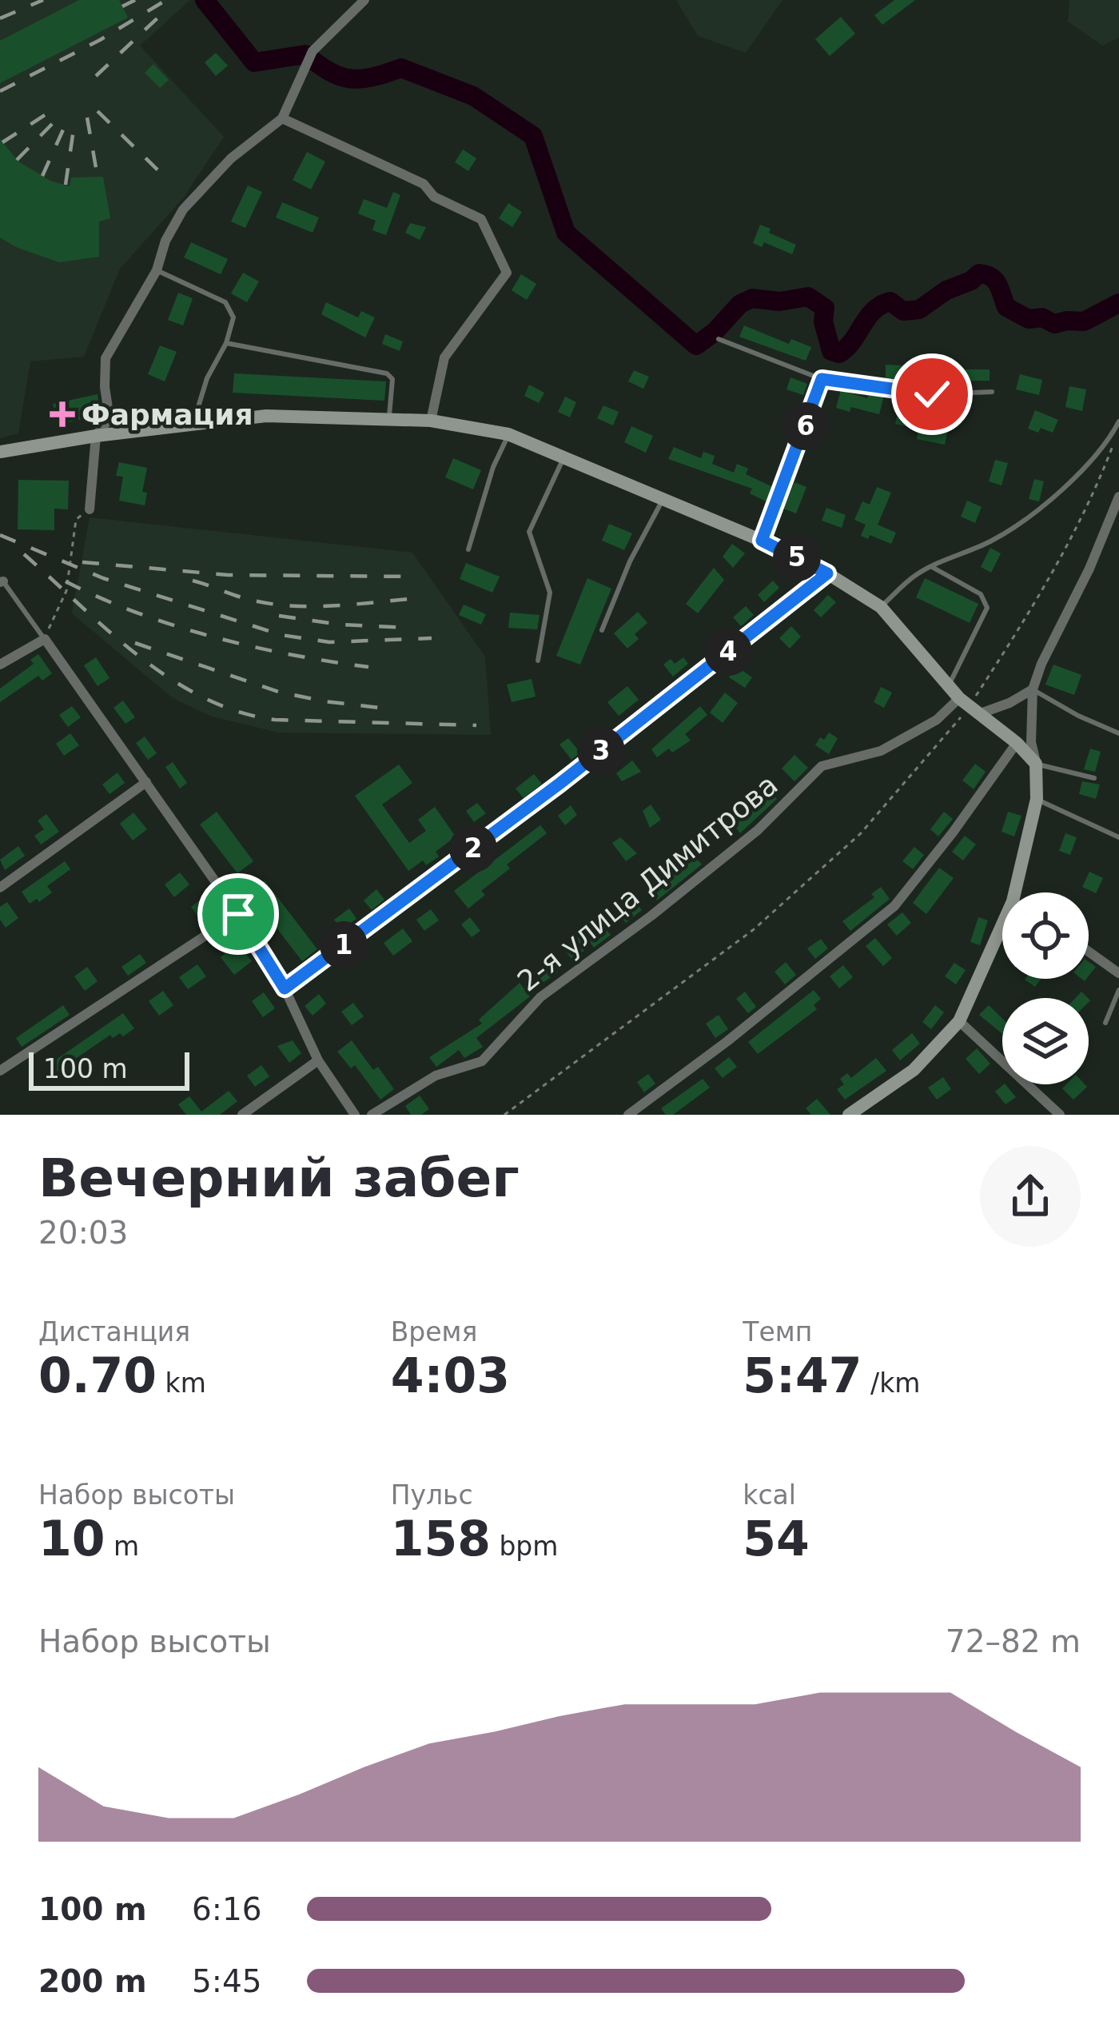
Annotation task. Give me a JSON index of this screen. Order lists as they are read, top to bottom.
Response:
{
  "streets": {
    "street": ["2-я улица Димитрова"]
  },
  "places": {
    "health": ["Фармация"]
  },
  "scale_bar": "100 m",
  "page": {
    "pins": [
      "6",
      "5",
      "4",
      "3",
      "2",
      "1"
    ],
    "scale": "100 m",
    "heading": ["Вечерний забег", "20:03"],
    "stats": [
      ["Дистанция", "0.70 km"],
      ["Время", "4:03"],
      ["Темп", "5:47 /km"],
      ["Набор высоты", "10 m"],
      ["Пульс", "158 bpm"],
      ["kcal", "54"]
    ],
    "chart": ["Набор высоты", "72–82 m"],
    "list": [
      {
        "name": "100 m",
        "note": "6:16"
      },
      {
        "name": "200 m",
        "note": "5:45"
      }
    ]
  }
}
